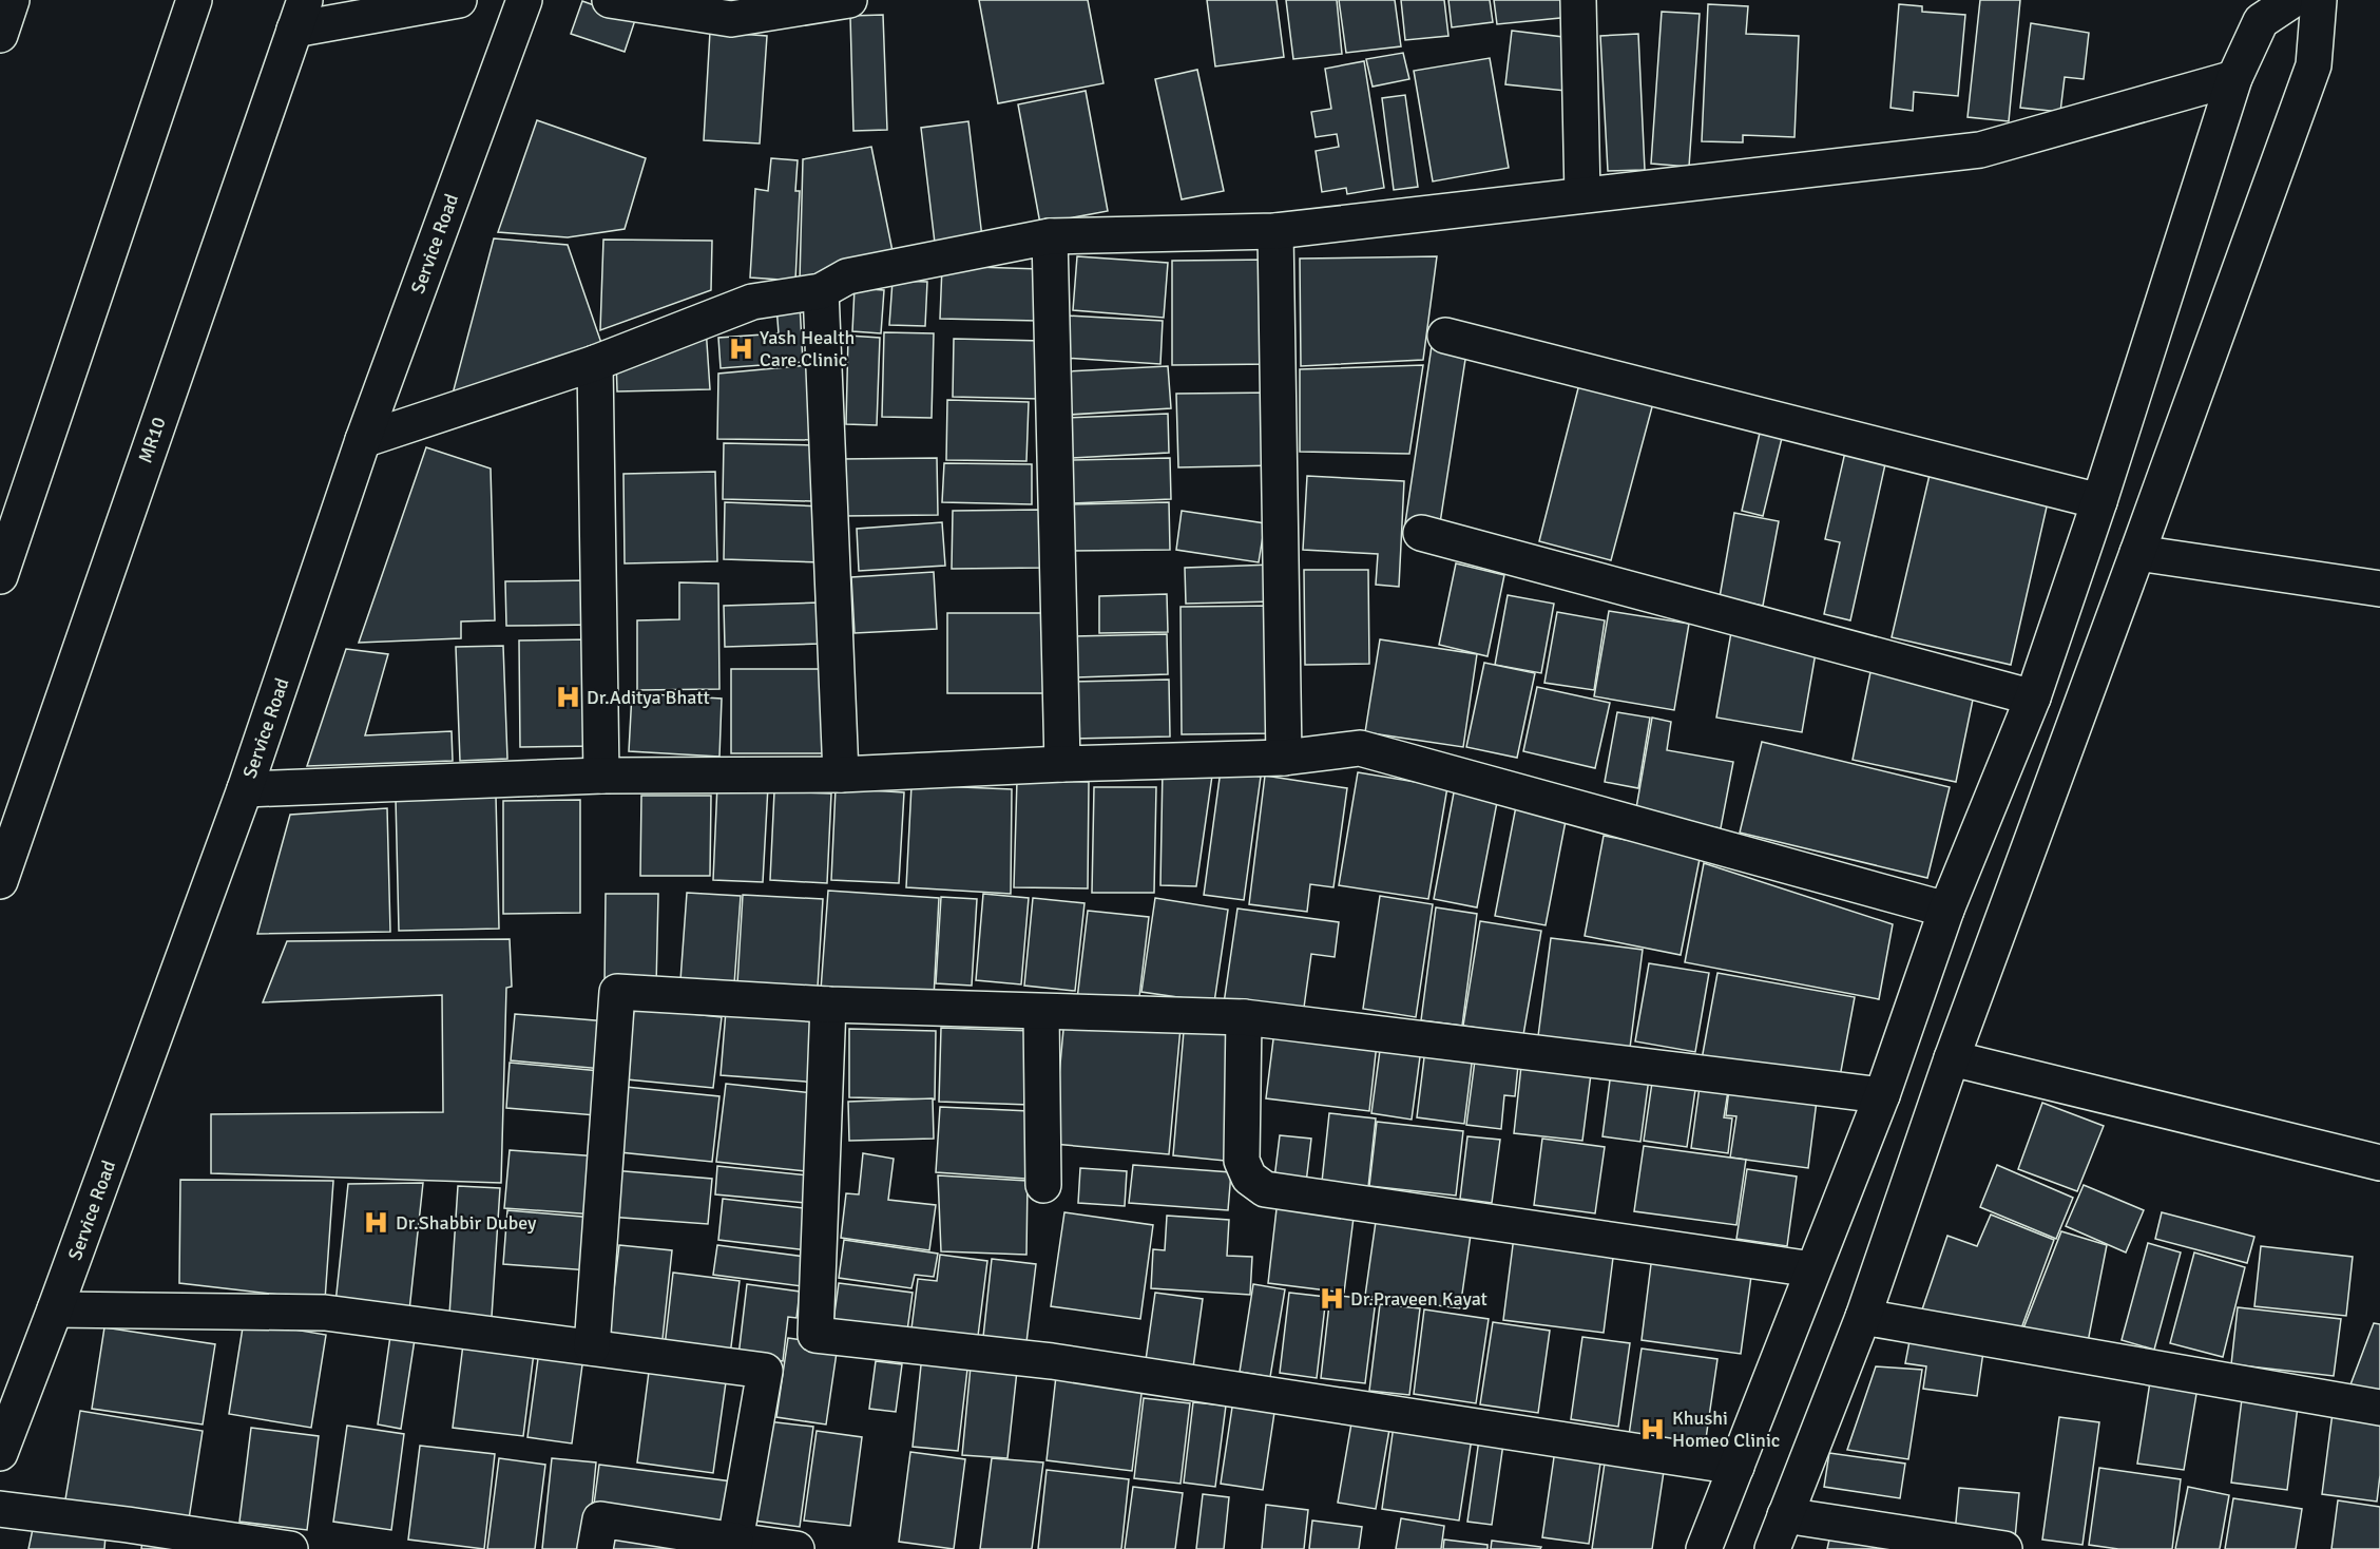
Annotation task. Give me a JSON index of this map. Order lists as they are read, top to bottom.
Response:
{
  "streets": {
    "street": ["Service Road", "MR10"]
  },
  "places": {
    "hospital": [
      "Yash Health Care Clinic",
      "Dr.Aditya Bhatt",
      "Dr.Shabbir Dubey",
      "Dr.Praveen Kayat",
      "Khushi Homeo Clinic"
    ]
  }
}
